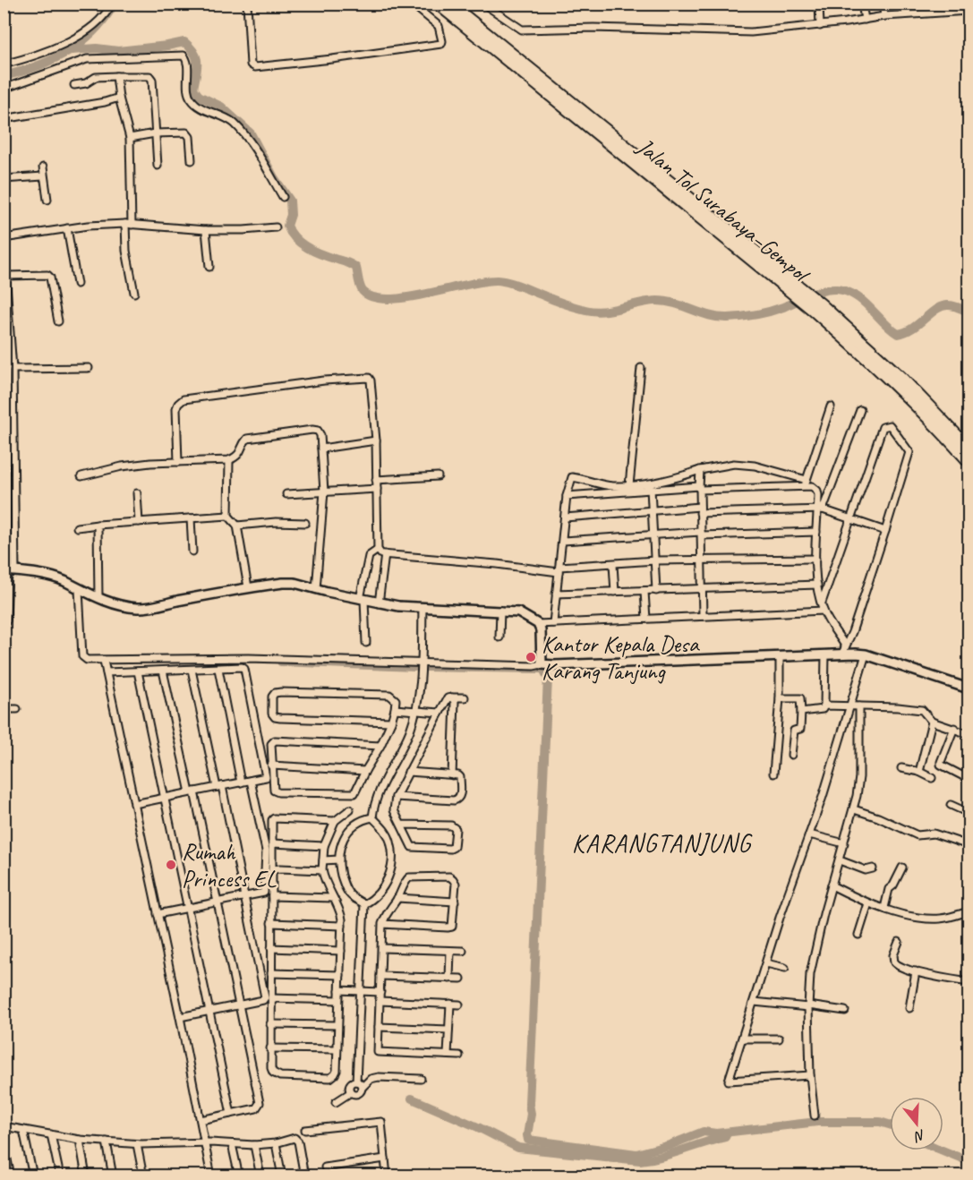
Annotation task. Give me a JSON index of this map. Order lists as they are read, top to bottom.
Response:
{
  "streets": {
    "highway": ["Jalan Tol Surabaya–Gempol"]
  },
  "districts": ["KARANGTANJUNG"],
  "places": ["Kantor Kepala Desa Karang Tanjung", "Rumah Princess EL"],
  "north": "bottom"
}
